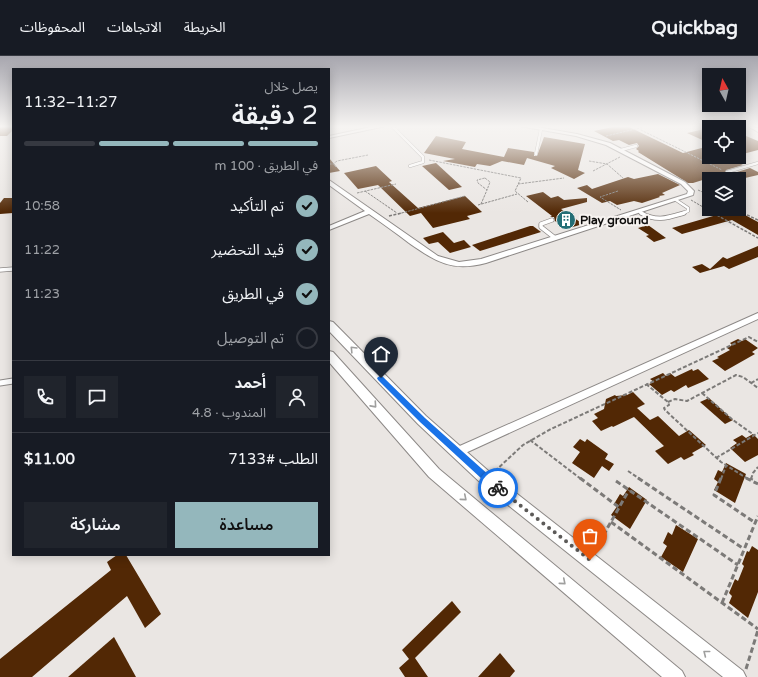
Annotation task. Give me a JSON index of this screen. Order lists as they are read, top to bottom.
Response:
{
  "places": {
    "building": ["Play ground"]
  },
  "north": "top",
  "page": {
    "header": "Quickbag",
    "nav": ["الخريطة", "الاتجاهات", "المحفوظات"],
    "heading": ["2 دقيقة", "يصل خلال", "11:27–11:32"],
    "panel": [
      "أحمد",
      "المندوب · 4.8",
      "الطلب #7133",
      "$11.00"
    ],
    "bar": "في الطريق · 100 m",
    "list": [
      ["تم التأكيد", "10:58"],
      ["قيد التحضير", "11:22"],
      ["في الطريق", "11:23"],
      "تم التوصيل"
    ],
    "buttons": ["مساعدة", "مشاركة"]
  }
}
